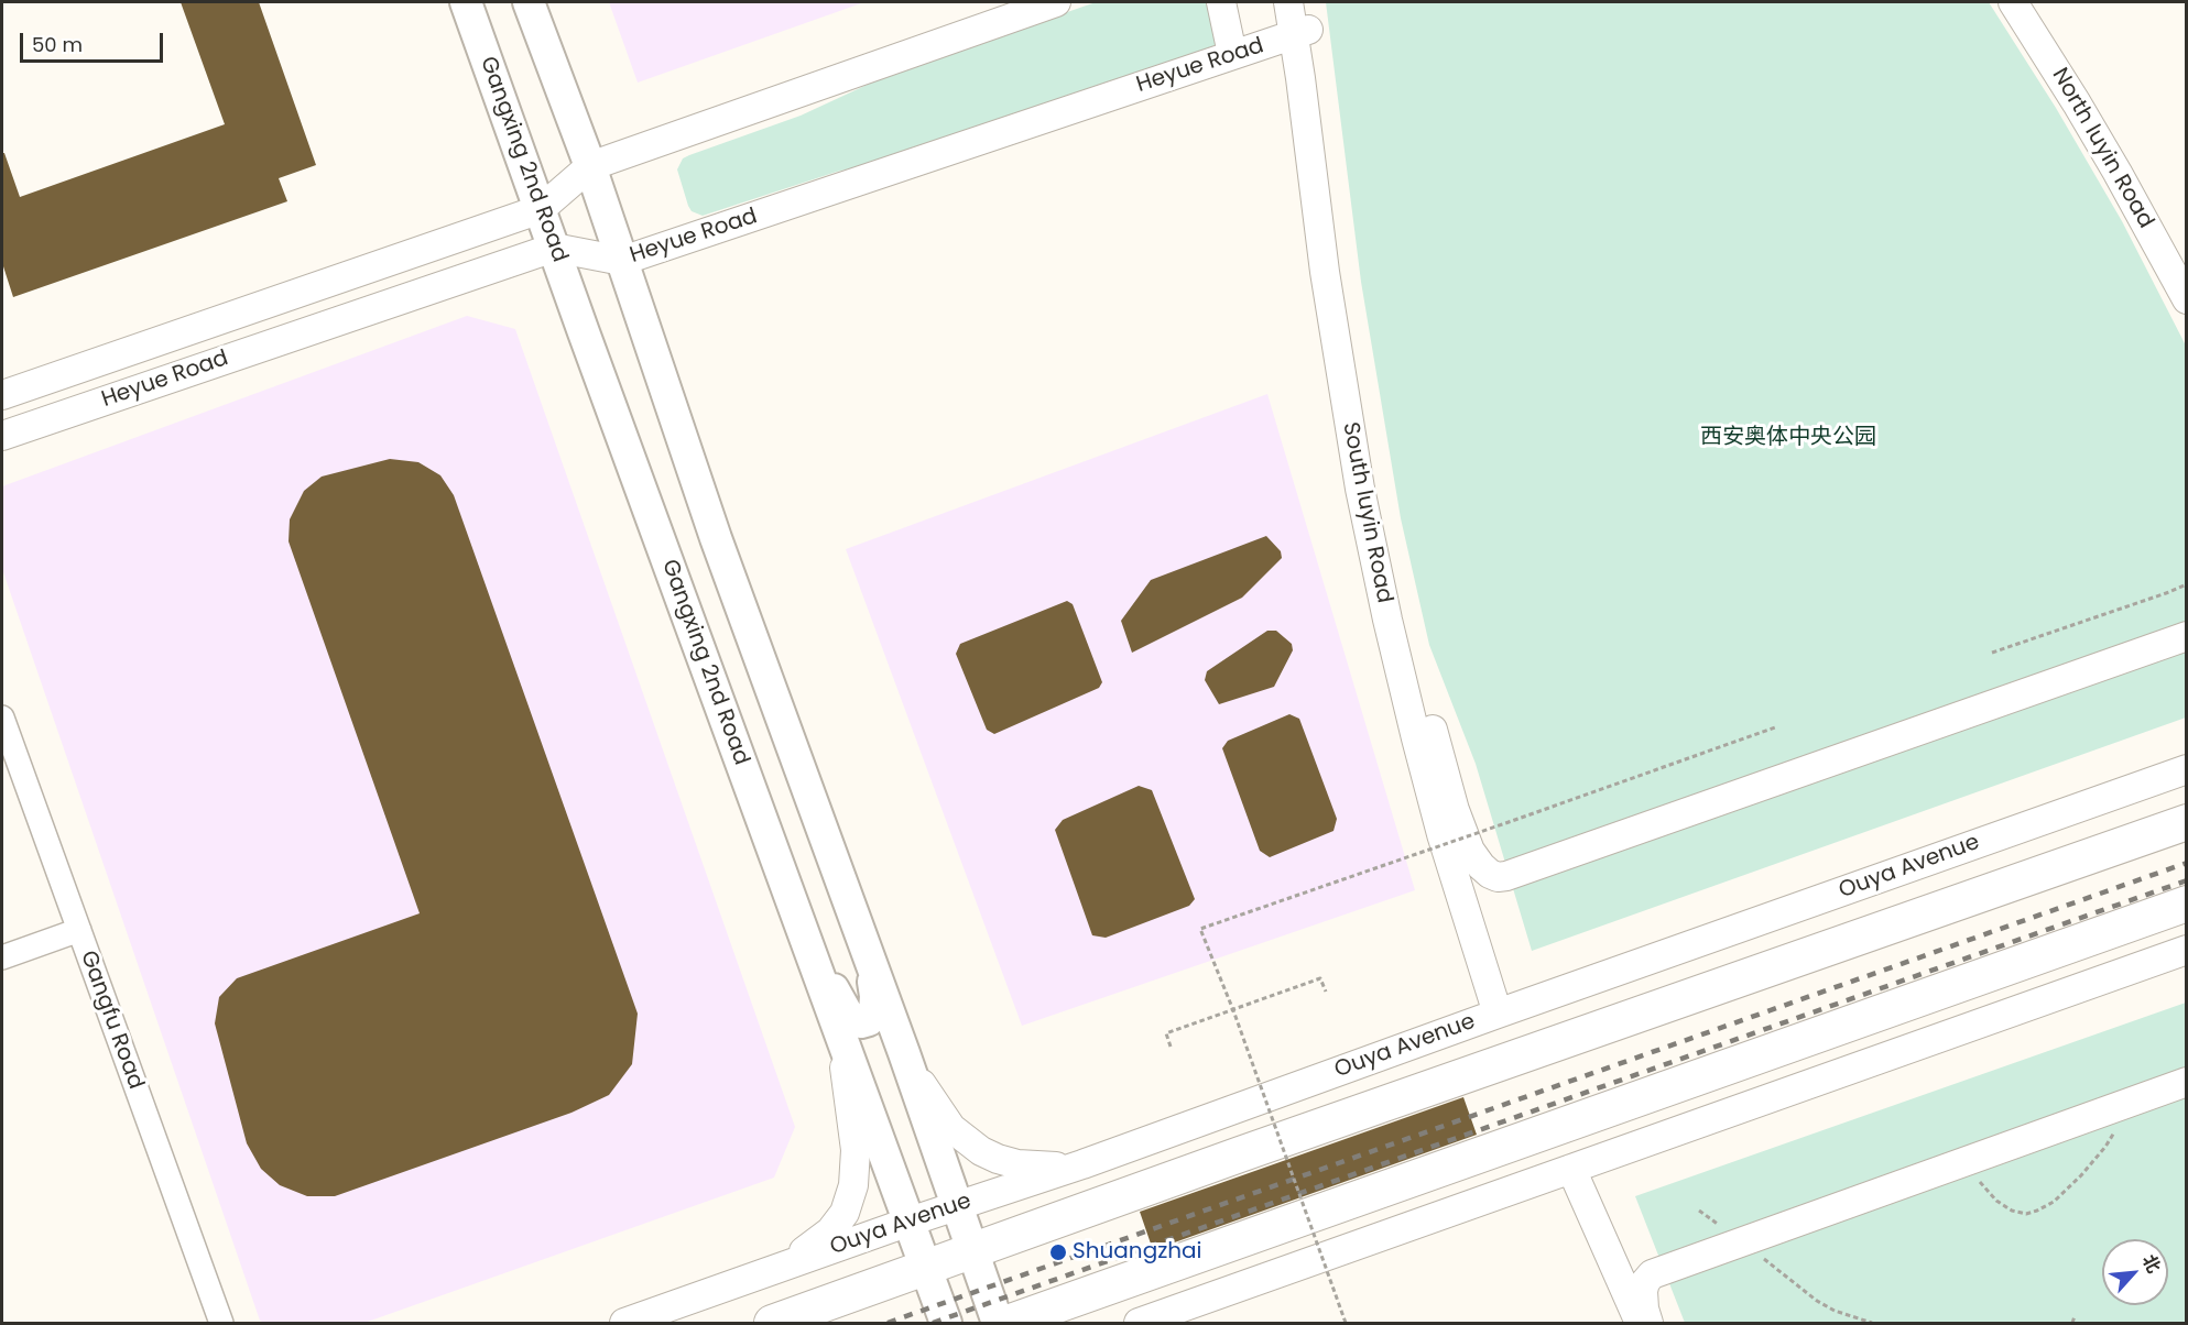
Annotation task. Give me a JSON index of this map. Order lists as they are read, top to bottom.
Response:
{
  "streets": {
    "main road": ["Gangxing 2nd Road"],
    "street": [
      "Heyue Road",
      "North luyin Road",
      "South luyin Road",
      "Ouya Avenue",
      "Gangfu Road"
    ]
  },
  "crossings": [
    ["Heyue Road", "Gangxing 2nd Road"],
    ["Heyue Road", "South luyin Road"],
    ["Gangxing 2nd Road", "Ouya Avenue"],
    ["South luyin Road", "Ouya Avenue"]
  ],
  "parks": ["西安奥体中央公园"],
  "places": ["Shuangzhai"],
  "scale_bar": "50 m",
  "north": "top right"
}
